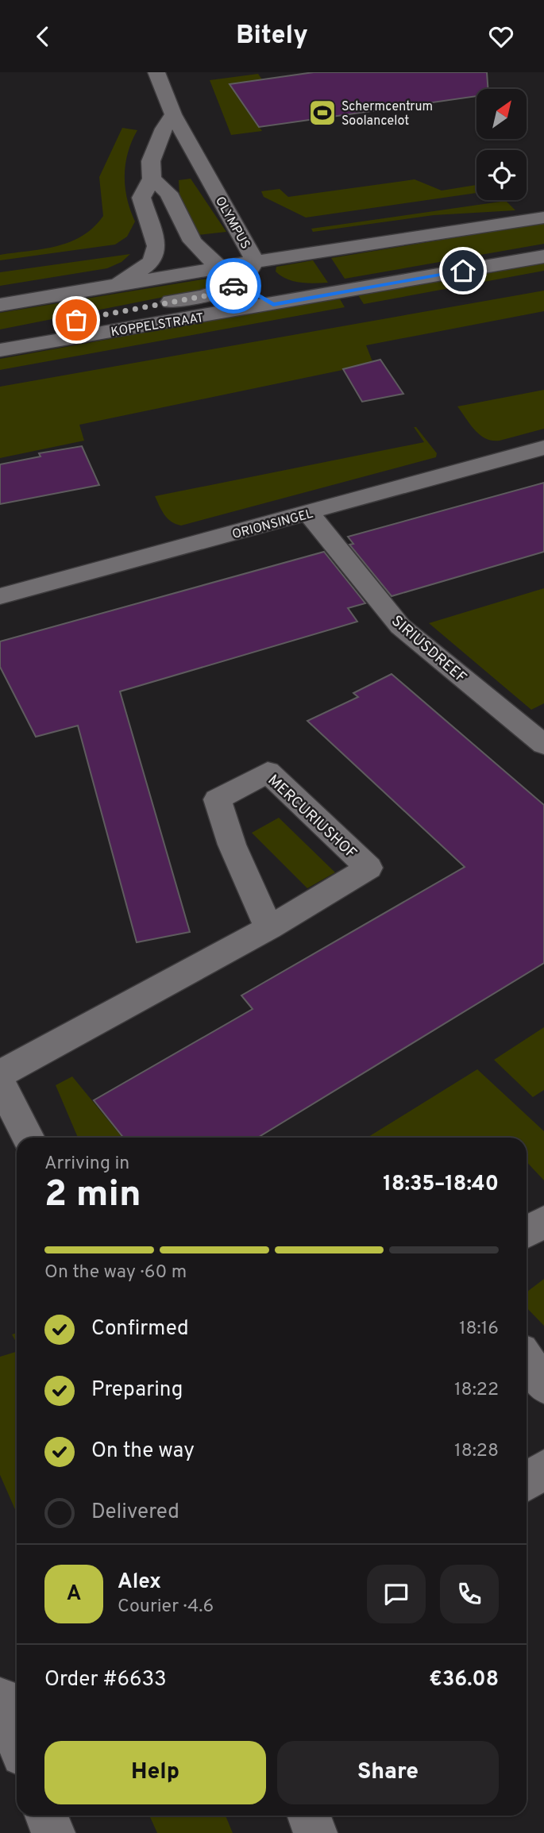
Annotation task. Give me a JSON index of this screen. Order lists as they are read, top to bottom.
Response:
{
  "streets": {
    "street": [
      "OLYMPUS",
      "KOPPELSTRAAT",
      "ORIONSINGEL",
      "SIRIUSDREEF",
      "MERCURIUSHOF"
    ]
  },
  "crossings": [
    ["ORIONSINGEL", "SIRIUSDREEF"]
  ],
  "places": {
    "sports": ["Schermcentrum Soolancelot"]
  },
  "north": "top right",
  "page": {
    "header": "Bitely",
    "heading": ["2 min", "Arriving in", "18:35–18:40"],
    "panel": [
      "Alex",
      "Courier · 4.6",
      "Order #6633",
      "€36.08"
    ],
    "bar": "On the way · 60 m",
    "list": [
      ["Confirmed", "18:16"],
      ["Preparing", "18:22"],
      ["On the way", "18:28"],
      "Delivered"
    ],
    "round": "A",
    "buttons": ["Help", "Share"]
  }
}
